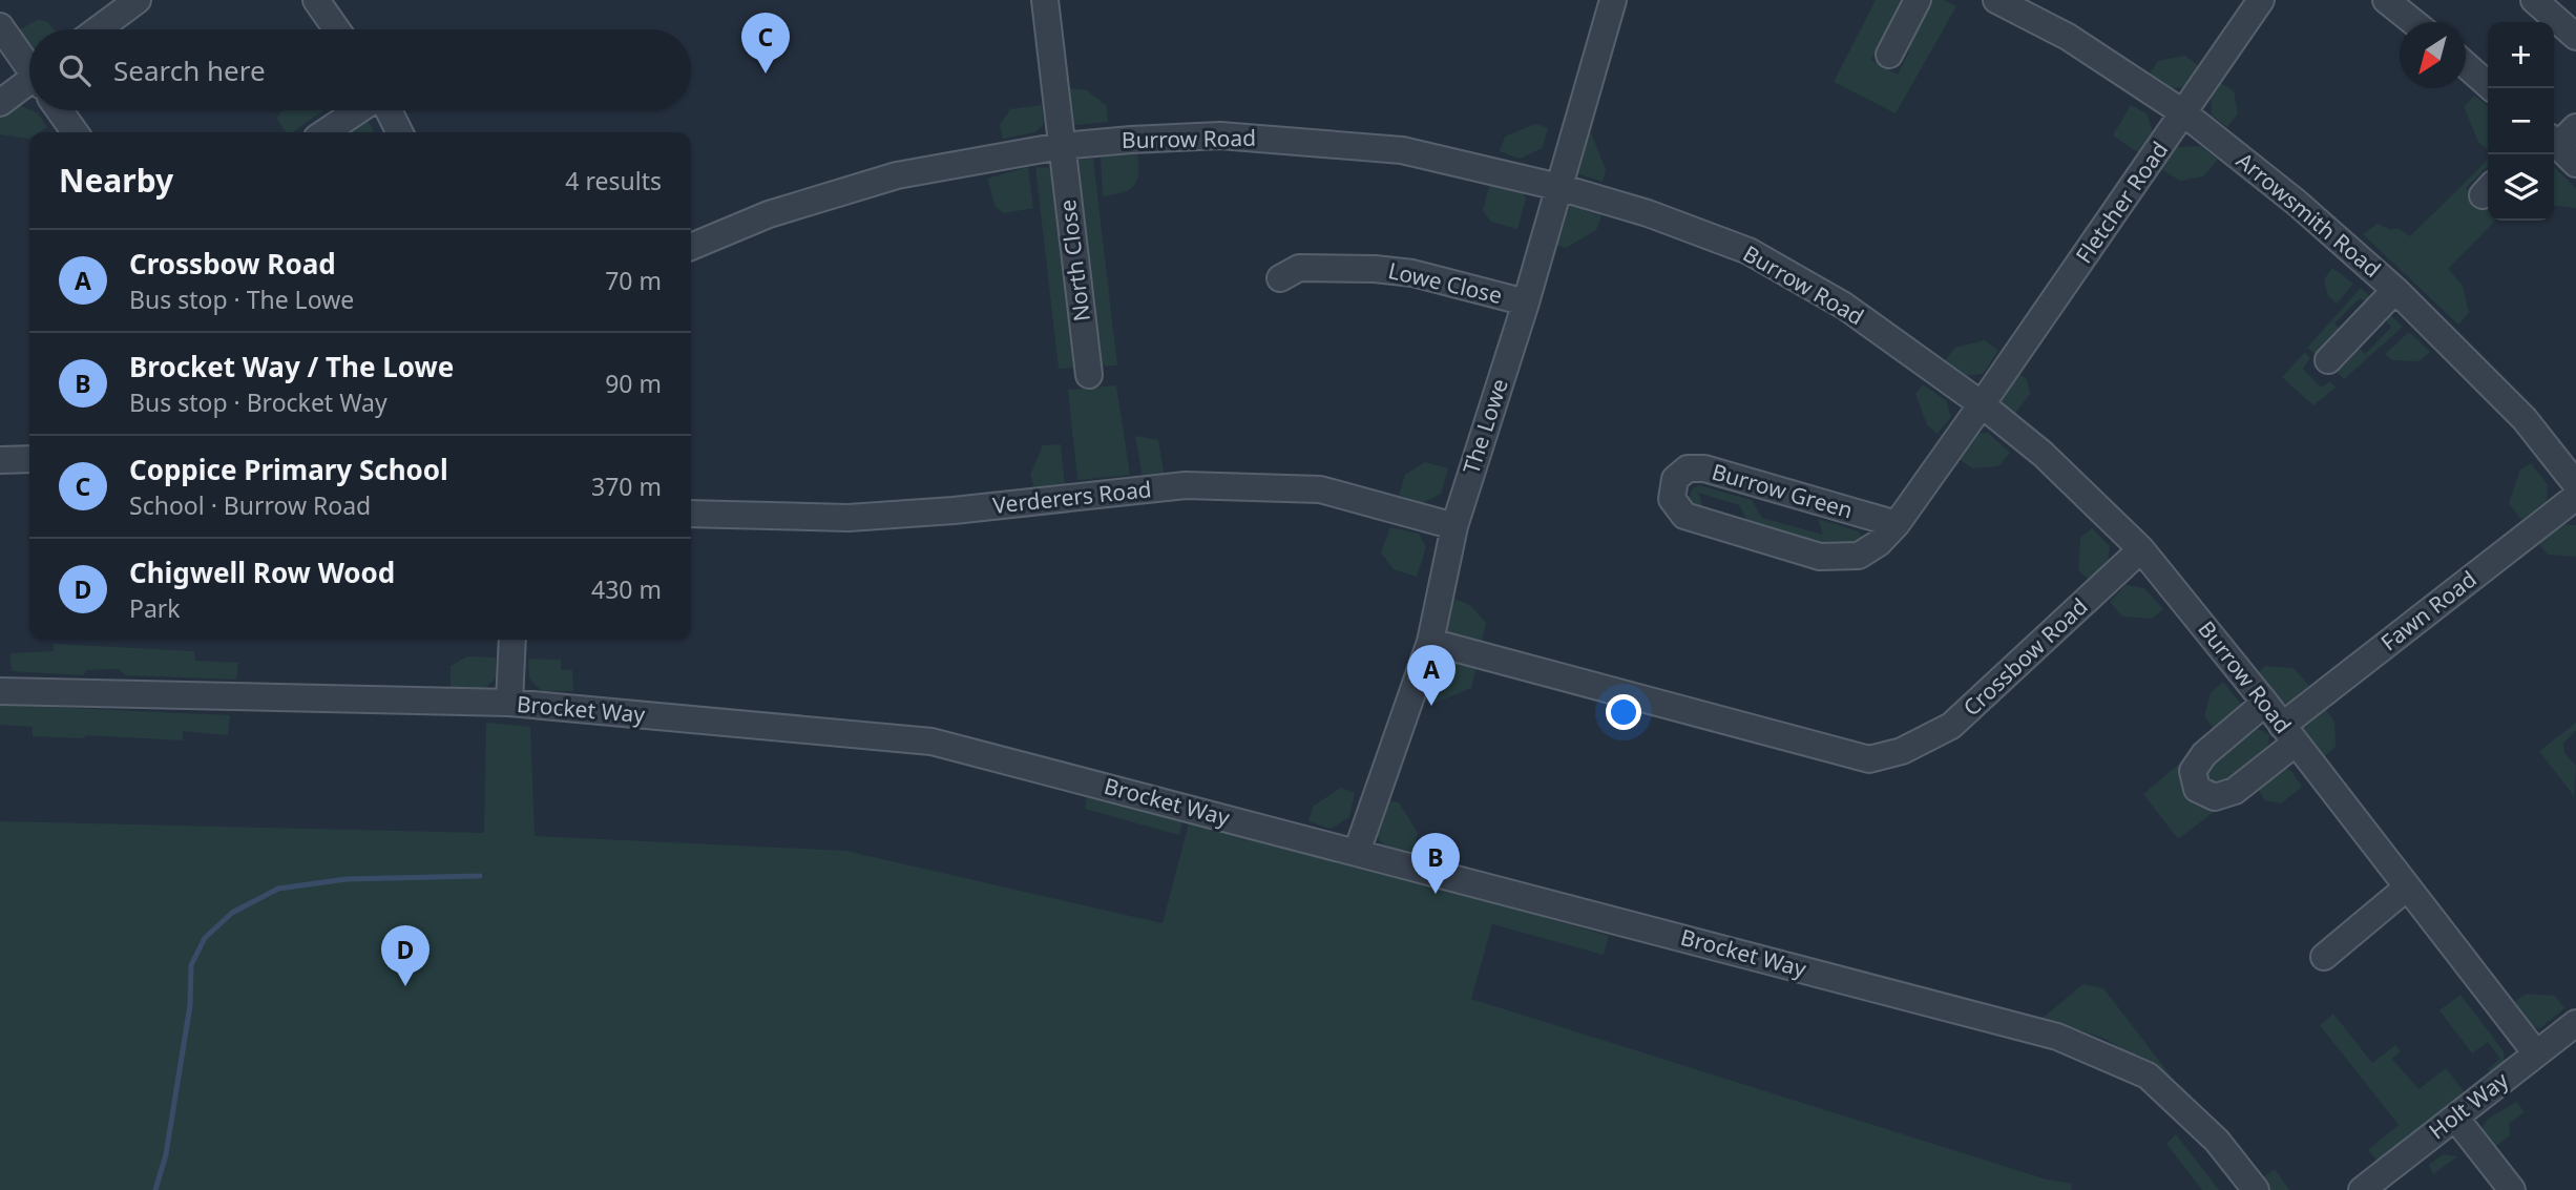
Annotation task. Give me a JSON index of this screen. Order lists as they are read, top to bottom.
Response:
{
  "streets": {
    "street": [
      "Burrow Road",
      "Fletcher Road",
      "Arrowsmith Road",
      "North Close",
      "Lowe Close",
      "The Lowe",
      "Burrow Green",
      "Verderers Road",
      "Fawn Road",
      "Crossbow Road",
      "Brocket Way",
      "Holt Way"
    ]
  },
  "crossings": [
    ["Burrow Road", "Fletcher Road"],
    ["Burrow Road", "North Close"],
    ["Burrow Road", "The Lowe"],
    ["Burrow Road", "Burrow Green"],
    ["Burrow Road", "Fawn Road"],
    ["Burrow Road", "Crossbow Road"],
    ["Burrow Road", "Holt Way"],
    ["Fletcher Road", "Arrowsmith Road"],
    ["Fletcher Road", "Burrow Green"],
    ["Lowe Close", "The Lowe"],
    ["The Lowe", "Verderers Road"],
    ["The Lowe", "Crossbow Road"],
    ["The Lowe", "Brocket Way"]
  ],
  "north": "bottom left",
  "page": {
    "pins": [
      "C",
      "A",
      "B",
      "D"
    ],
    "map_buttons": ["+", "−"],
    "search": "Search here",
    "heading": ["Nearby", "4 results"],
    "list": [
      {
        "mark": "A",
        "name": "Crossbow Road",
        "note": "Bus stop · The Lowe",
        "value": "70 m"
      },
      {
        "mark": "B",
        "name": "Brocket Way / The Lowe",
        "note": "Bus stop · Brocket Way",
        "value": "90 m"
      },
      {
        "mark": "C",
        "name": "Coppice Primary School",
        "note": "School · Burrow Road",
        "value": "370 m"
      },
      {
        "mark": "D",
        "name": "Chigwell Row Wood",
        "note": "Park",
        "value": "430 m"
      }
    ]
  }
}
